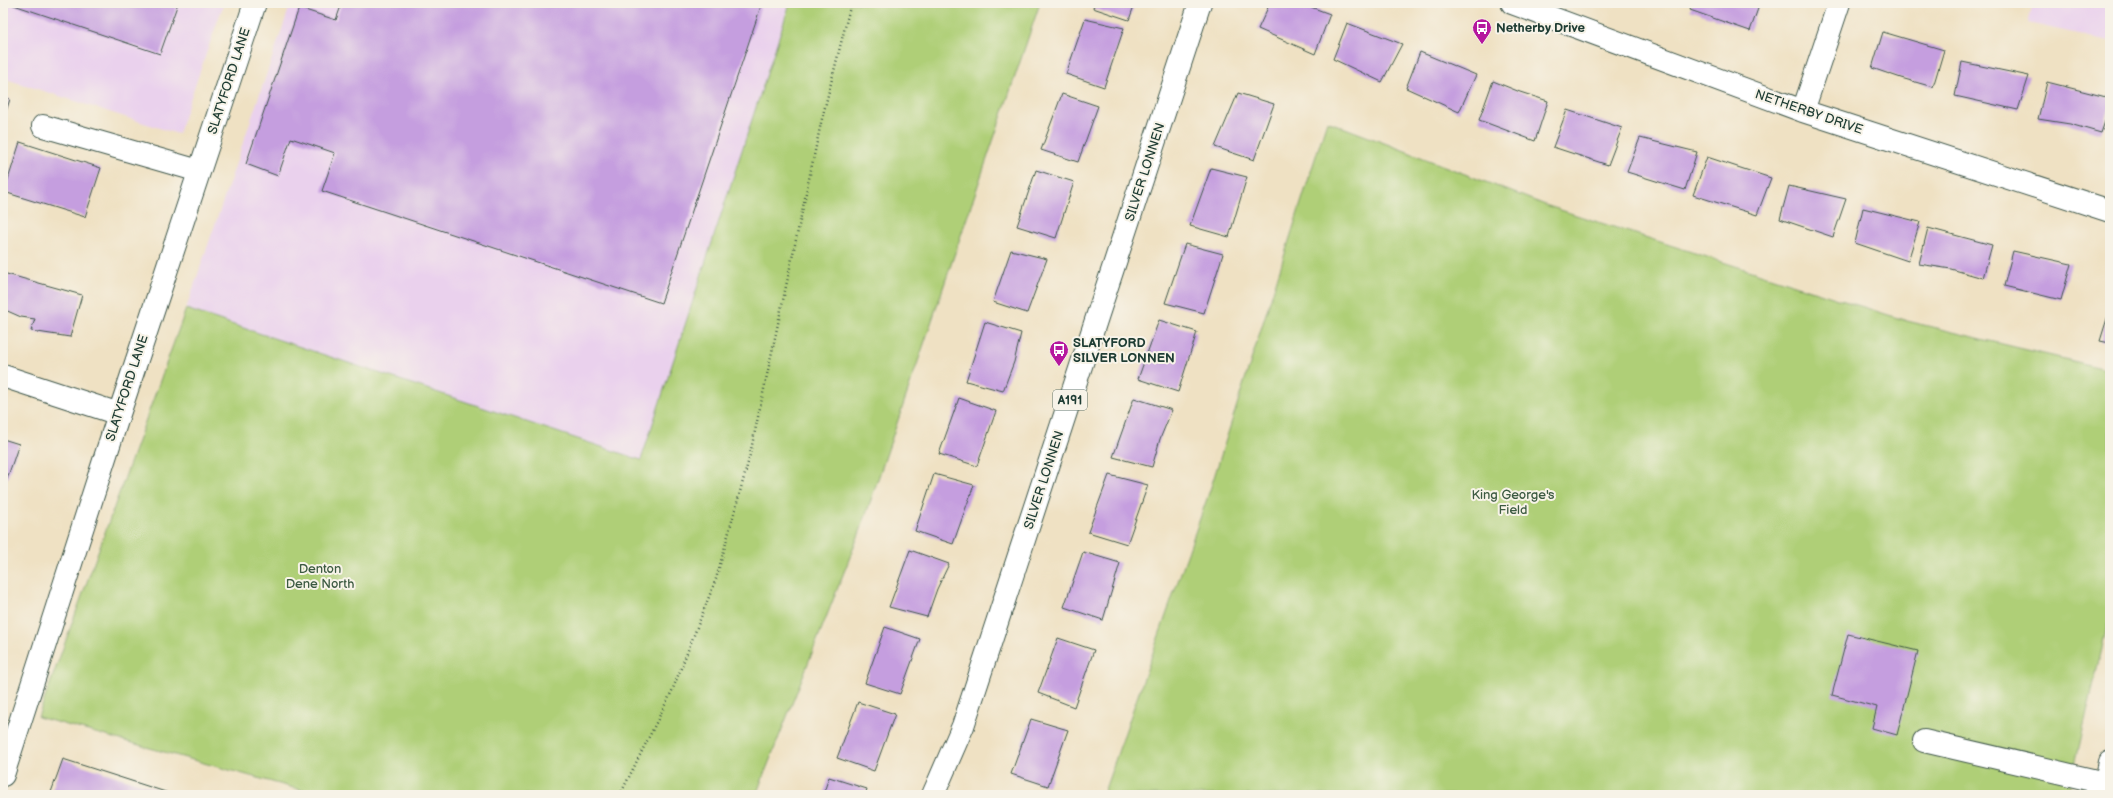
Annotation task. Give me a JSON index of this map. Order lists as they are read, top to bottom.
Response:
{
  "streets": {
    "street": [
      "SLATYFORD LANE",
      "NETHERBY DRIVE",
      "SILVER LONNEN",
      "A191"
    ]
  },
  "parks": ["King George's Field", "Denton Dene North"],
  "places": {
    "bus stop": ["Netherby Drive", "SLATYFORD SILVER LONNEN"]
  }
}
